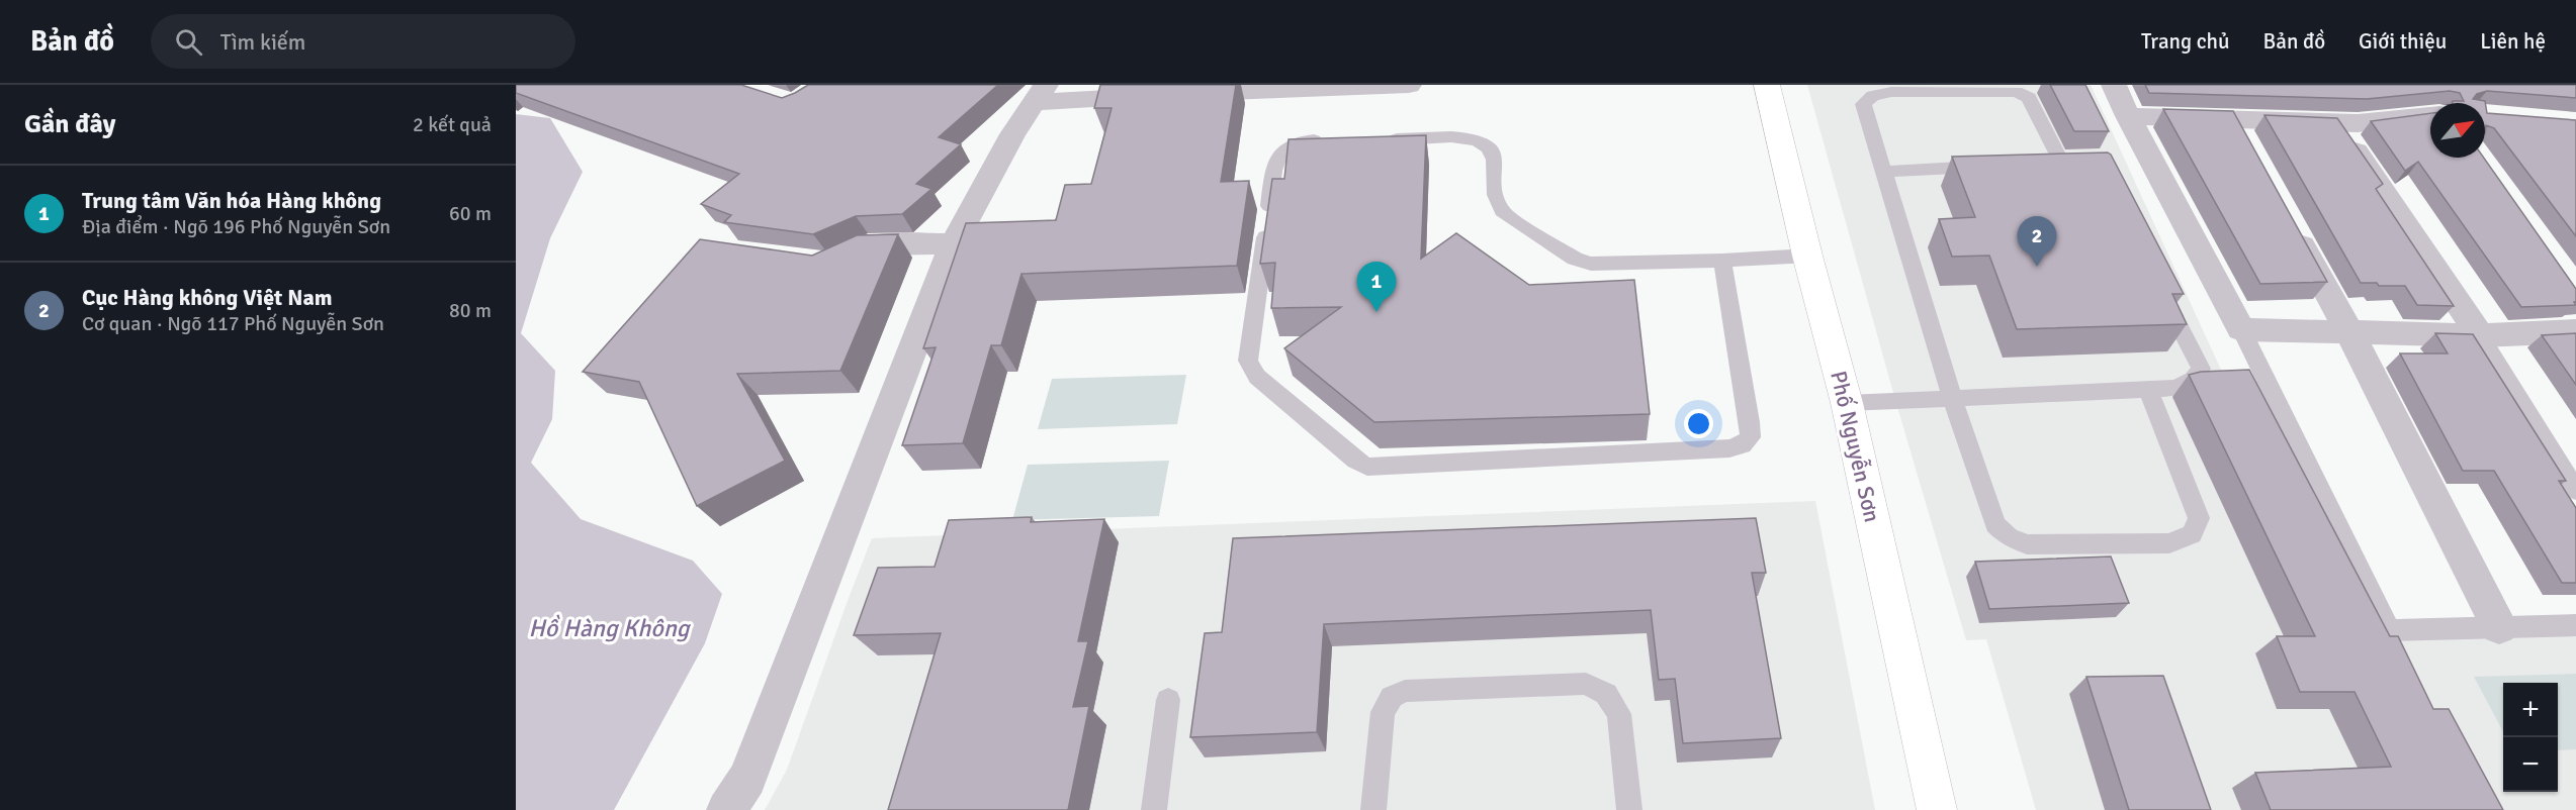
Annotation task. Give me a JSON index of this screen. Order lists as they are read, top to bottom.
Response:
{
  "streets": {
    "street": ["Phố Nguyễn Sơn"]
  },
  "water": ["Hồ Hàng Không"],
  "north": "top right",
  "page": {
    "header": "Bản đồ",
    "search": "Tìm kiếm",
    "nav": [
      "Trang chủ",
      "Bản đồ",
      "Giới thiệu",
      "Liên hệ"
    ],
    "heading": ["Gần đây", "2 kết quả"],
    "list": [
      {
        "mark": "1",
        "name": "Trung tâm Văn hóa Hàng không",
        "note": "Địa điểm · Ngõ 196 Phố Nguyễn Sơn",
        "value": "60 m"
      },
      {
        "mark": "2",
        "name": "Cục Hàng không Việt Nam",
        "note": "Cơ quan · Ngõ 117 Phố Nguyễn Sơn",
        "value": "80 m"
      }
    ],
    "pins": ["2", "1"],
    "map_buttons": ["+", "−"]
  }
}
